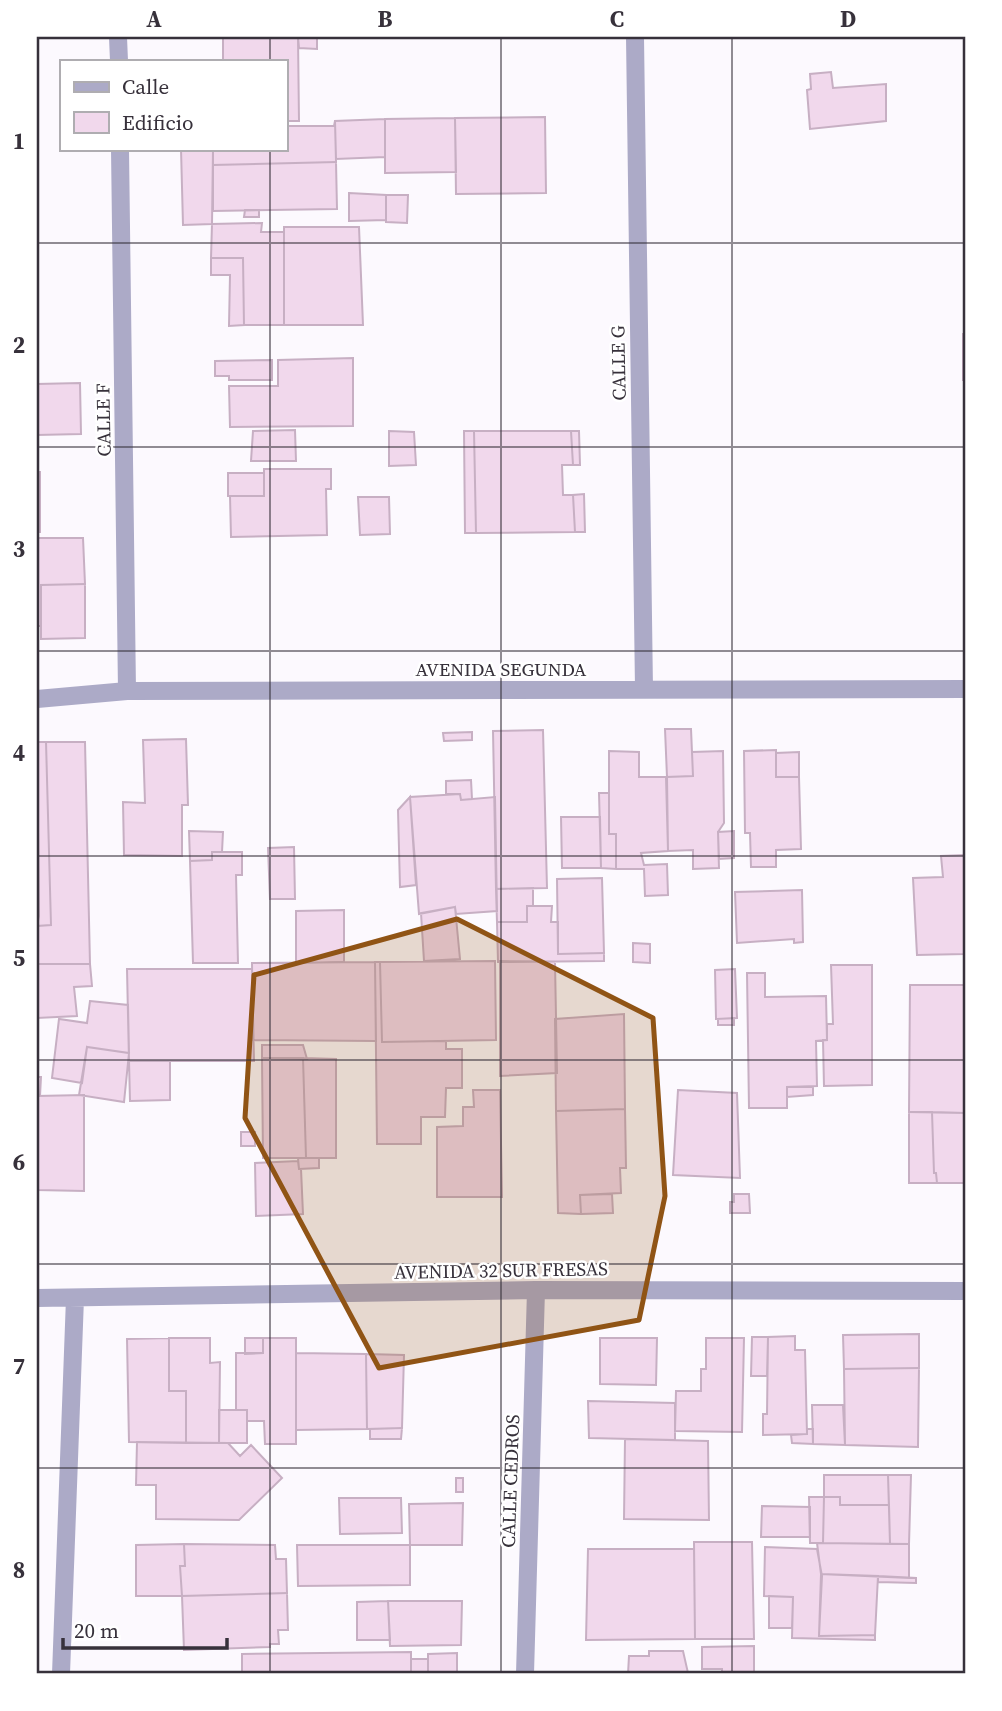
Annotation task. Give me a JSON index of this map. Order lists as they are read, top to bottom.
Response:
{
  "streets": {
    "street": [
      "CALLE G",
      "CALLE F",
      "AVENIDA SEGUNDA",
      "AVENIDA 32 SUR FRESAS",
      "CALLE CEDROS"
    ]
  },
  "crossings": [
    ["CALLE G", "AVENIDA SEGUNDA"],
    ["CALLE F", "AVENIDA SEGUNDA"],
    ["AVENIDA 32 SUR FRESAS", "CALLE CEDROS"]
  ],
  "legend": ["Calle", "Edificio"],
  "scale_bar": "20 m",
  "grid": {
    "columns": [
      "A",
      "B",
      "C",
      "D"
    ],
    "rows": [
      "1",
      "2",
      "3",
      "4",
      "5",
      "6",
      "7",
      "8"
    ]
  }
}
